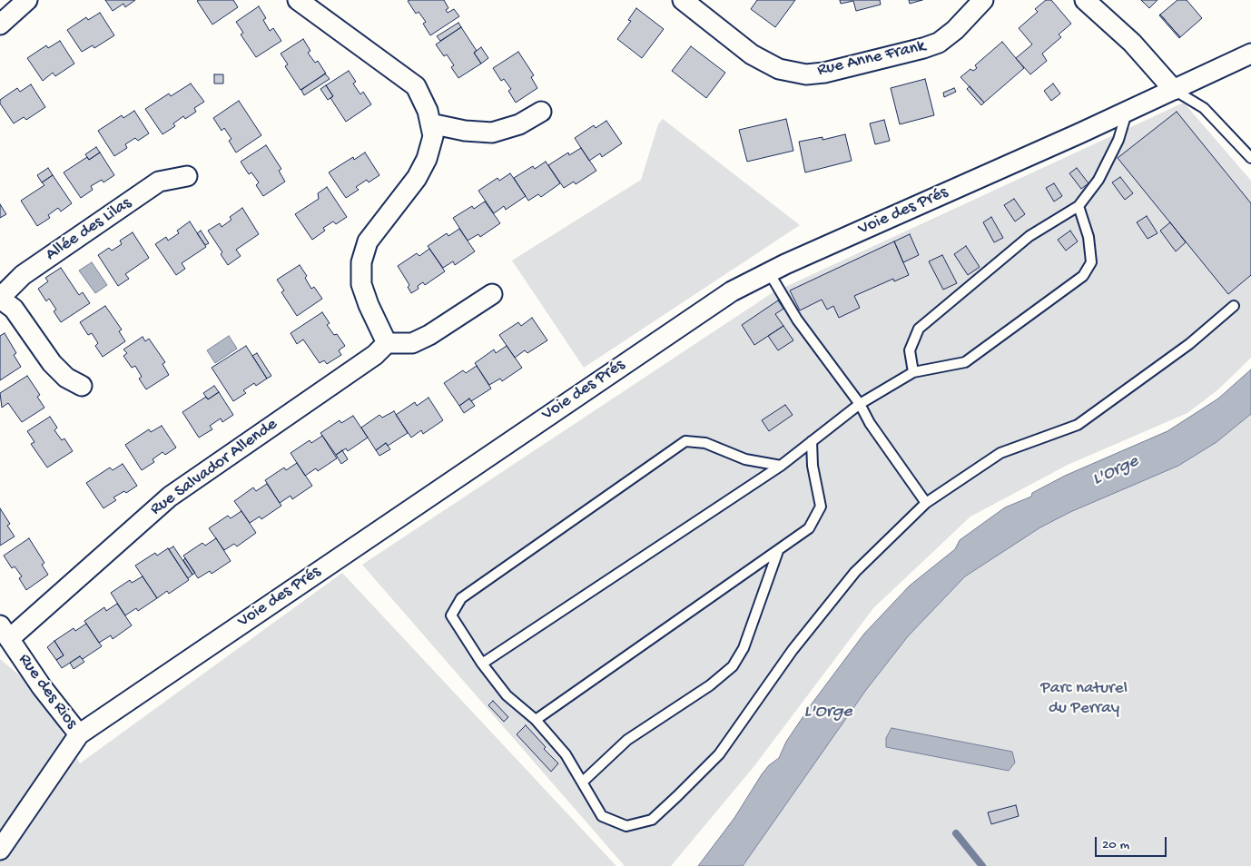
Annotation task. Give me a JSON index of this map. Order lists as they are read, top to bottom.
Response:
{
  "streets": {
    "street": [
      "Rue Anne Frank",
      "Voie des Prés",
      "Allée des Lilas",
      "Rue Salvador Allende",
      "Rue des Rios"
    ]
  },
  "crossings": [
    ["Voie des Prés", "Rue des Rios"],
    ["Rue Salvador Allende", "Rue des Rios"]
  ],
  "water": ["L'Orge"],
  "parks": ["Parc naturel du Perray"],
  "scale_bar": "20 m"
}
